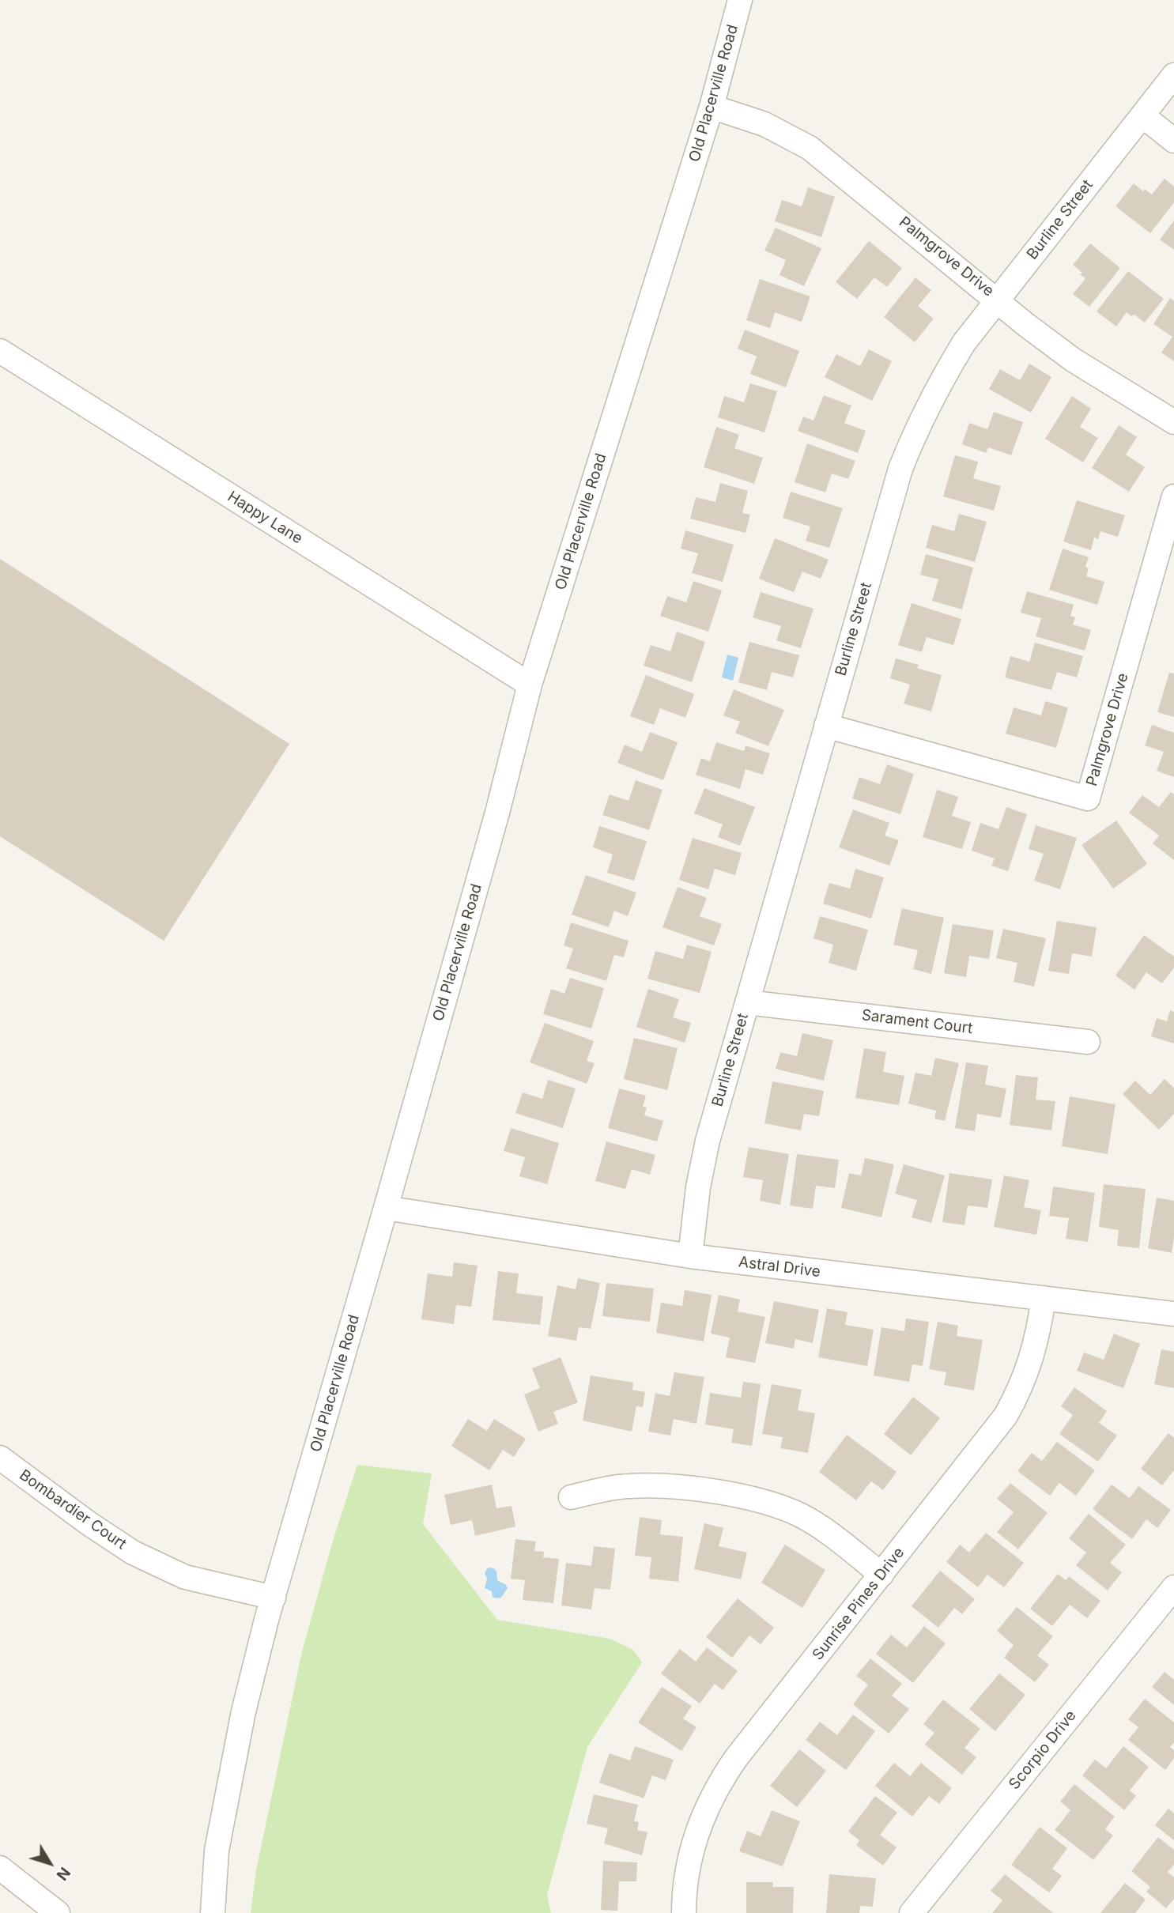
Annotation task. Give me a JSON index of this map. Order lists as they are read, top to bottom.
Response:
{
  "streets": {
    "street": [
      "Old Placerville Road",
      "Burline Street",
      "Palmgrove Drive",
      "Happy Lane",
      "Sarament Court",
      "Astral Drive",
      "Bombardier Court",
      "Sunrise Pines Drive",
      "Scorpio Drive"
    ]
  },
  "crossings": [
    ["Old Placerville Road", "Palmgrove Drive"],
    ["Old Placerville Road", "Happy Lane"],
    ["Old Placerville Road", "Astral Drive"],
    ["Old Placerville Road", "Bombardier Court"],
    ["Burline Street", "Palmgrove Drive"],
    ["Burline Street", "Sarament Court"],
    ["Burline Street", "Astral Drive"],
    ["Astral Drive", "Sunrise Pines Drive"]
  ],
  "north": "bottom right"
}
